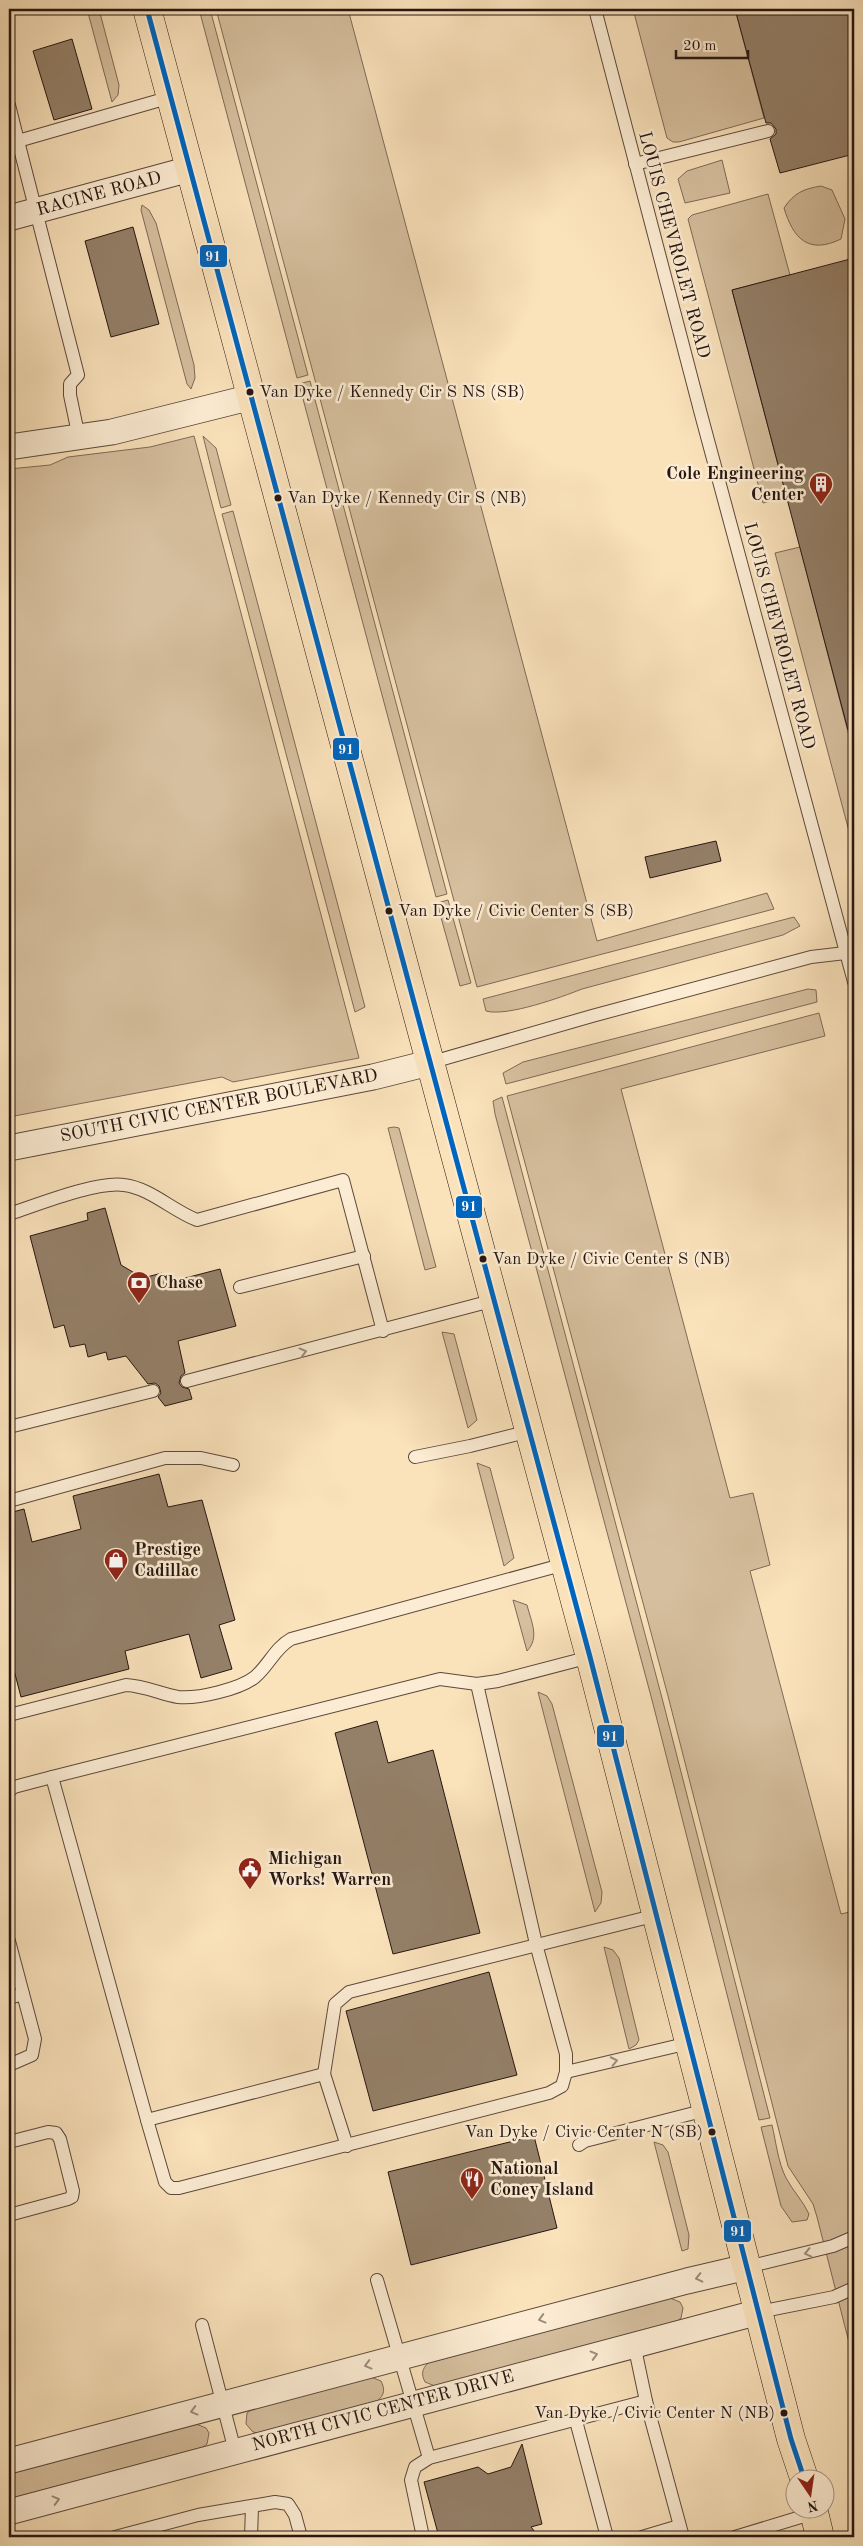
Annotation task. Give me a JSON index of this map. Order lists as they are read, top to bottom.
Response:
{
  "streets": {
    "street": ["RACINE ROAD", "SOUTH CIVIC CENTER BOULEVARD", "NORTH CIVIC CENTER DRIVE"],
    "lane": ["LOUIS CHEVROLET ROAD"]
  },
  "places": {
    "other": [
      "Van Dyke / Kennedy Cir S NS (SB)",
      "Van Dyke / Kennedy Cir S (NB)",
      "Van Dyke / Civic Center S (SB)",
      "Van Dyke / Civic Center S (NB)",
      "Van Dyke / Civic Center N (SB)",
      "Van Dyke / Civic Center N (NB)"
    ],
    "building": ["Cole Engineering Center"],
    "bank": ["Chase"],
    "shop": ["Prestige Cadillac"],
    "public building": ["Michigan Works! Warren"],
    "restaurant": ["National Coney Island"]
  },
  "lines": ["transit line 91"],
  "scale_bar": "20 m",
  "north": "bottom"
}
